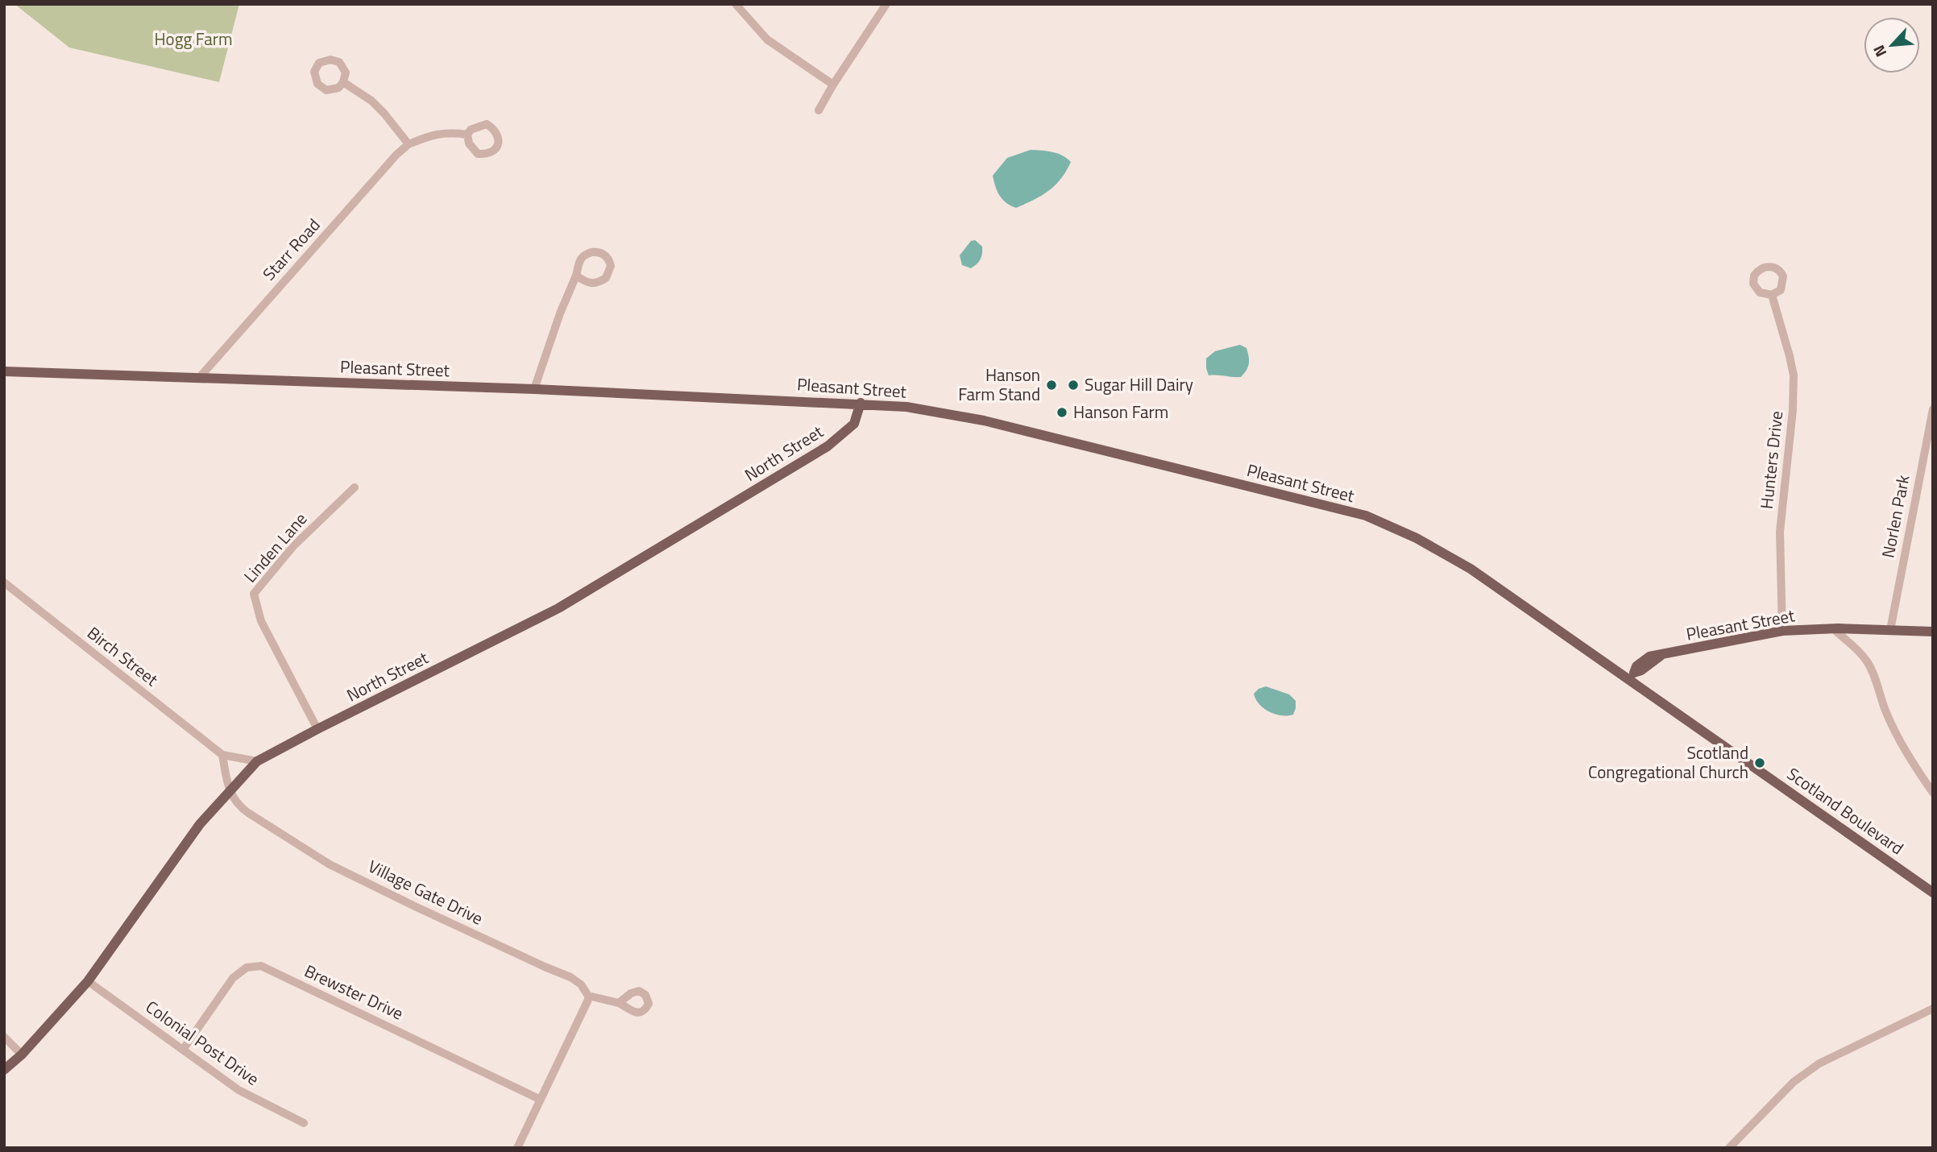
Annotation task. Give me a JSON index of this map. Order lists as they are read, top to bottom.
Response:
{
  "streets": {
    "main road": ["Pleasant Street", "North Street", "Scotland Boulevard"],
    "street": [
      "Starr Road",
      "Hunters Drive",
      "Norlen Park",
      "Linden Lane",
      "Birch Street",
      "Village Gate Drive",
      "Brewster Drive",
      "Colonial Post Drive"
    ]
  },
  "crossings": [
    ["Starr Road", "Pleasant Street"],
    ["Pleasant Street", "North Street"],
    ["Pleasant Street", "Hunters Drive"],
    ["Pleasant Street", "Norlen Park"],
    ["Pleasant Street", "Scotland Boulevard"],
    ["North Street", "Linden Lane"],
    ["North Street", "Birch Street"],
    ["North Street", "Village Gate Drive"],
    ["North Street", "Colonial Post Drive"],
    ["Brewster Drive", "Colonial Post Drive"]
  ],
  "parks": ["Hogg Farm"],
  "places": [
    "Hanson Farm Stand",
    "Sugar Hill Dairy",
    "Hanson Farm",
    "Scotland Congregational Church"
  ],
  "north": "bottom left"
}
